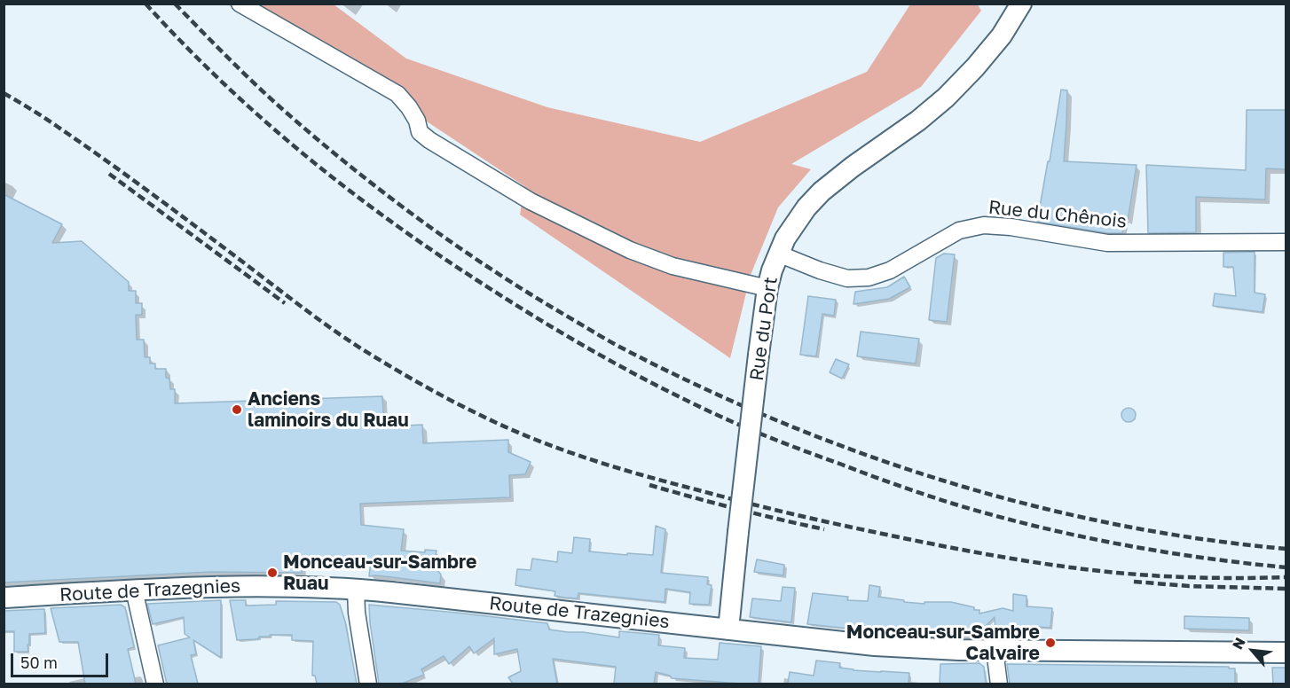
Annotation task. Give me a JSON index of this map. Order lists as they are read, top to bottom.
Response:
{
  "streets": {
    "main road": ["Rue du Port", "Route de Trazegnies"],
    "street": ["Rue du Chênois"]
  },
  "crossings": [
    ["Rue du Chênois", "Rue du Port"],
    ["Rue du Port", "Route de Trazegnies"]
  ],
  "places": ["Anciens laminoirs du Ruau", "Monceau-sur-Sambre Ruau", "Monceau-sur-Sambre Calvaire"],
  "scale_bar": "50 m",
  "north": "top left"
}
